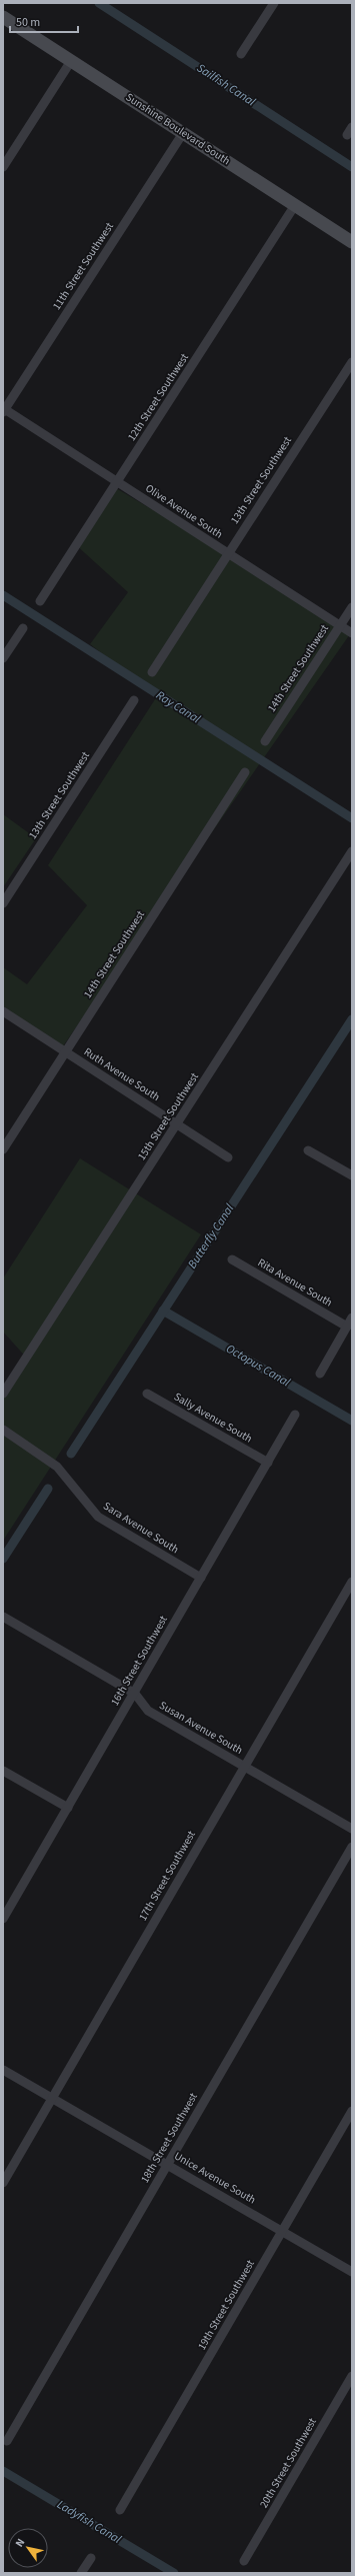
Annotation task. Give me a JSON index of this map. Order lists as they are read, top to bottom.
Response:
{
  "streets": {
    "street": [
      "Sunshine Boulevard South",
      "11th Street Southwest",
      "12th Street Southwest",
      "13th Street Southwest",
      "Olive Avenue South",
      "14th Street Southwest",
      "Ruth Avenue South",
      "15th Street Southwest",
      "Rita Avenue South",
      "Sally Avenue South",
      "Sara Avenue South",
      "16th Street Southwest",
      "Susan Avenue South",
      "17th Street Southwest",
      "18th Street Southwest",
      "Unice Avenue South",
      "19th Street Southwest",
      "20th Street Southwest"
    ]
  },
  "crossings": [
    ["Sunshine Boulevard South", "11th Street Southwest"],
    ["Sunshine Boulevard South", "12th Street Southwest"],
    ["11th Street Southwest", "Olive Avenue South"],
    ["12th Street Southwest", "Olive Avenue South"],
    ["13th Street Southwest", "Olive Avenue South"],
    ["Olive Avenue South", "14th Street Southwest"],
    ["14th Street Southwest", "Ruth Avenue South"],
    ["Ruth Avenue South", "15th Street Southwest"],
    ["Sally Avenue South", "16th Street Southwest"],
    ["Sara Avenue South", "16th Street Southwest"],
    ["16th Street Southwest", "Susan Avenue South"],
    ["Susan Avenue South", "17th Street Southwest"],
    ["17th Street Southwest", "Unice Avenue South"],
    ["18th Street Southwest", "Unice Avenue South"],
    ["Unice Avenue South", "19th Street Southwest"]
  ],
  "water": [
    "Sailfish Canal",
    "Ray Canal",
    "Butterfly Canal",
    "Octopus Canal",
    "Ladyfish Canal"
  ],
  "scale_bar": "50 m",
  "north": "top left"
}
